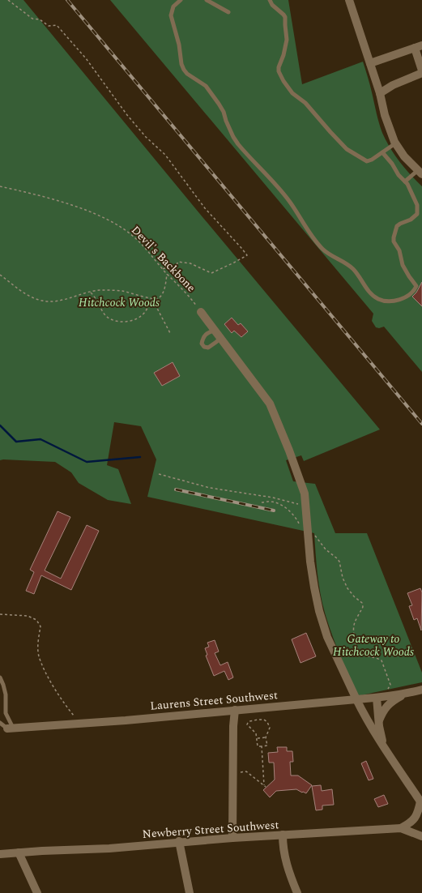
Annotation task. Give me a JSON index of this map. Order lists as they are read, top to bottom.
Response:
{
  "streets": {
    "street": ["Laurens Street Southwest", "Newberry Street Southwest"],
    "path": ["Devil's Backbone"]
  },
  "parks": ["Hitchcock Woods", "Gateway to Hitchcock Woods"]
}
